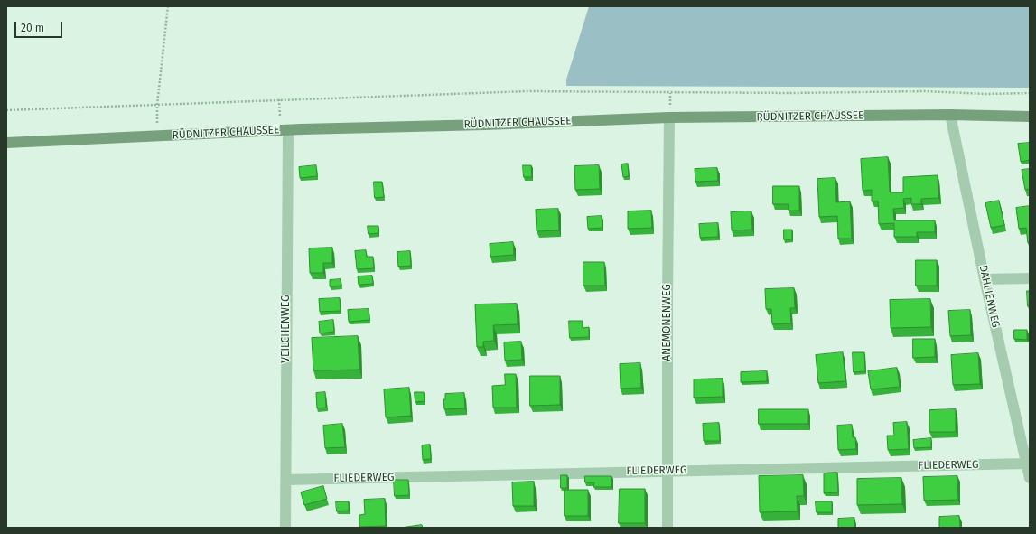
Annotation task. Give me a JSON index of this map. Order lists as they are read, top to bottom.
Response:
{
  "streets": {
    "main road": ["RÜDNITZER CHAUSSEE"],
    "street": [
      "DAHLIENWEG",
      "ANEMONENWEG",
      "VEILCHENWEG",
      "FLIEDERWEG"
    ]
  },
  "crossings": [
    ["RÜDNITZER CHAUSSEE", "DAHLIENWEG"],
    ["RÜDNITZER CHAUSSEE", "ANEMONENWEG"],
    ["RÜDNITZER CHAUSSEE", "VEILCHENWEG"],
    ["DAHLIENWEG", "FLIEDERWEG"],
    ["ANEMONENWEG", "FLIEDERWEG"],
    ["VEILCHENWEG", "FLIEDERWEG"]
  ],
  "scale_bar": "20 m"
}
